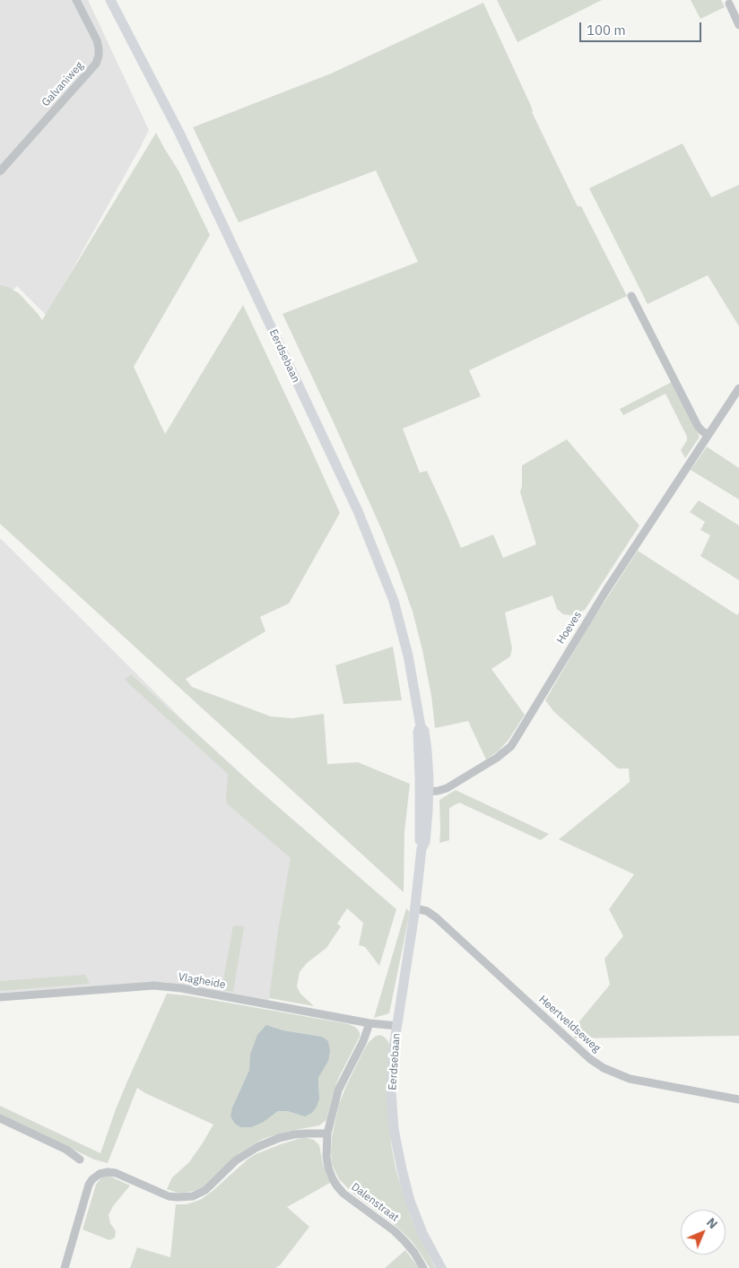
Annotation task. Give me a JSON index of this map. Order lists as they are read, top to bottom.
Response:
{
  "streets": {
    "main road": ["Eerdsebaan"],
    "street": [
      "Galvaniweg",
      "Hoeves",
      "Vlagheide",
      "Heertveldseweg",
      "Dalenstraat"
    ]
  },
  "crossings": [
    ["Eerdsebaan", "Hoeves"],
    ["Eerdsebaan", "Vlagheide"],
    ["Eerdsebaan", "Heertveldseweg"],
    ["Vlagheide", "Dalenstraat"]
  ],
  "scale_bar": "100 m",
  "north": "top right"
}
